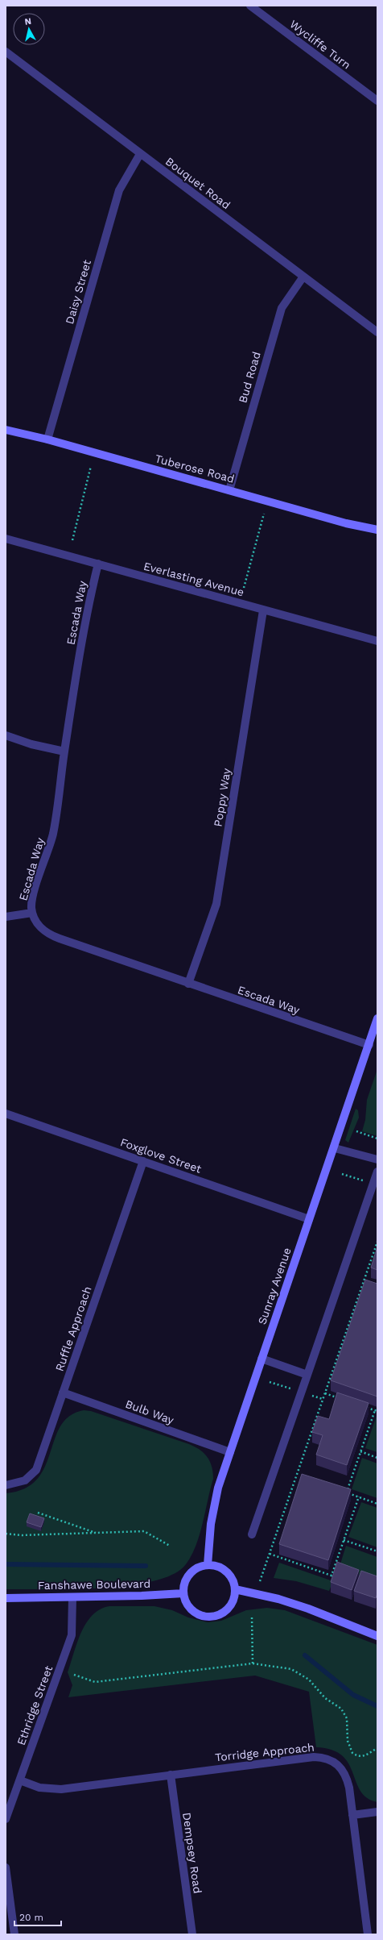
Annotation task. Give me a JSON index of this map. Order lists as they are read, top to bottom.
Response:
{
  "streets": {
    "street": [
      "Wycliffe Turn",
      "Bouquet Road",
      "Daisy Street",
      "Bud Road",
      "Tuberose Road",
      "Everlasting Avenue",
      "Escada Way",
      "Poppy Way",
      "Foxglove Street",
      "Sunray Avenue",
      "Ruffle Approach",
      "Bulb Way",
      "Fanshawe Boulevard",
      "Ethridge Street",
      "Torridge Approach",
      "Dempsey Road"
    ]
  },
  "crossings": [
    ["Bouquet Road", "Daisy Street"],
    ["Bouquet Road", "Bud Road"],
    ["Daisy Street", "Tuberose Road"],
    ["Bud Road", "Tuberose Road"],
    ["Everlasting Avenue", "Escada Way"],
    ["Everlasting Avenue", "Poppy Way"],
    ["Escada Way", "Poppy Way"],
    ["Escada Way", "Sunray Avenue"],
    ["Foxglove Street", "Sunray Avenue"],
    ["Foxglove Street", "Ruffle Approach"],
    ["Sunray Avenue", "Bulb Way"],
    ["Sunray Avenue", "Fanshawe Boulevard"],
    ["Ruffle Approach", "Bulb Way"],
    ["Fanshawe Boulevard", "Ethridge Street"],
    ["Ethridge Street", "Torridge Approach"],
    ["Torridge Approach", "Dempsey Road"]
  ],
  "scale_bar": "20 m",
  "north": "top"
}
